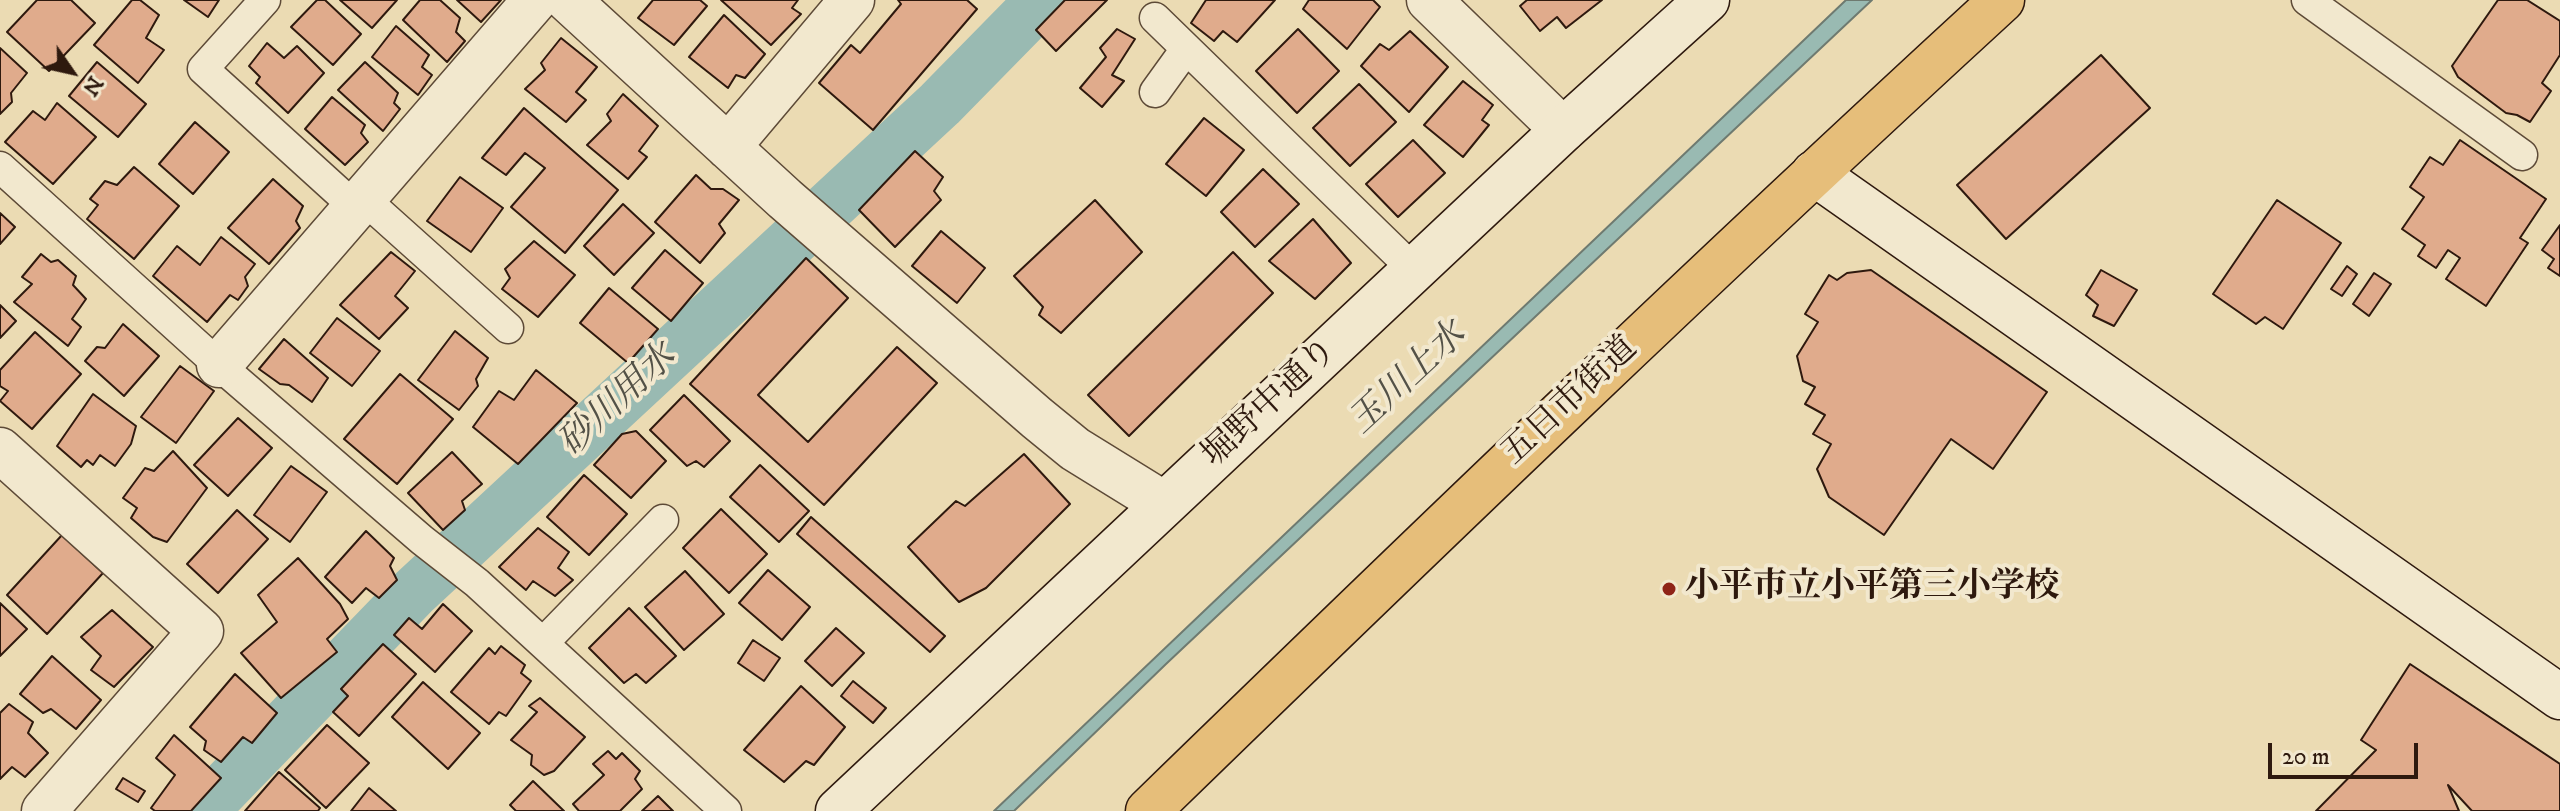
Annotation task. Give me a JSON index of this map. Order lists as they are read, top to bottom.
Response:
{
  "streets": {
    "main road": ["五日市街道"],
    "street": ["堀野中通り"]
  },
  "water": ["玉川上水", "砂川用水"],
  "places": ["小平市立小平第三小学校"],
  "scale_bar": "20 m",
  "north": "bottom right"
}
